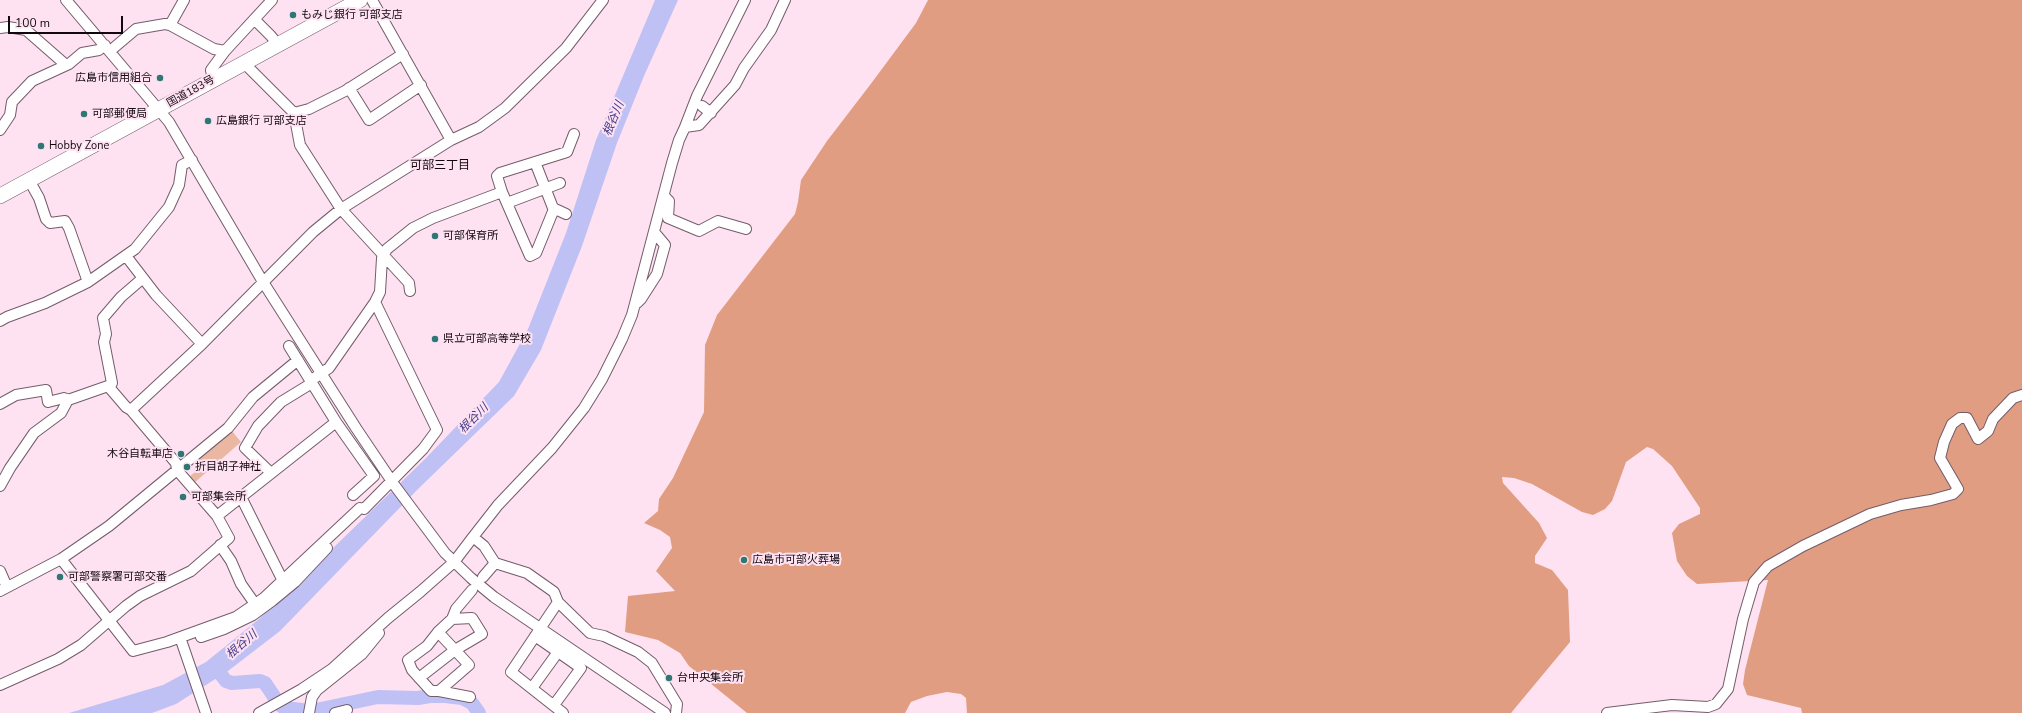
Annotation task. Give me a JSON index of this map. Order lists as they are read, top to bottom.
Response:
{
  "streets": {
    "highway": ["国道183号"]
  },
  "districts": ["可部三丁目"],
  "water": ["根谷川"],
  "places": [
    "もみじ銀行 可部支店",
    "広島市信用組合",
    "可部郵便局",
    "広島銀行 可部支店",
    "Hobby Zone",
    "可部保育所",
    "県立可部高等学校",
    "木谷自転車店",
    "折目胡子神社",
    "可部集会所",
    "広島市可部火葬場",
    "可部警察署可部交番",
    "台中央集会所"
  ],
  "scale_bar": "100 m"
}
